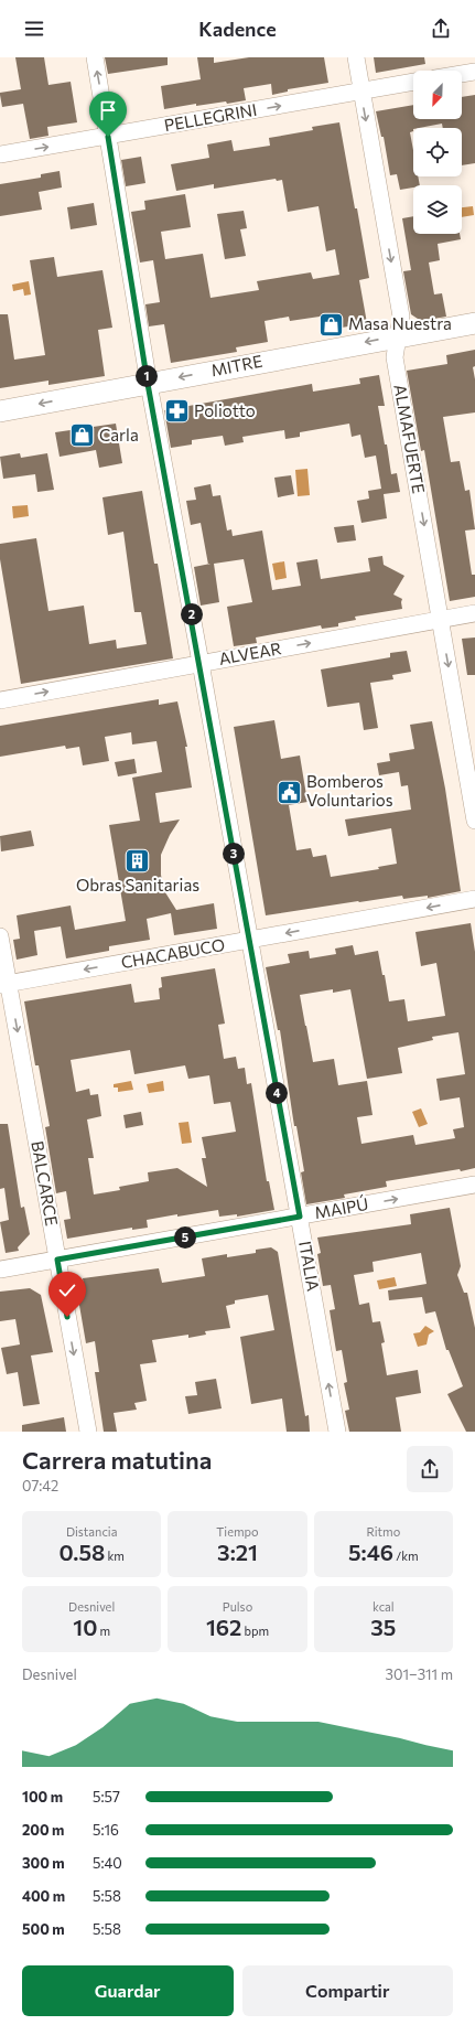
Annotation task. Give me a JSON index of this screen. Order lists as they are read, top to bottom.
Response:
{
  "streets": {
    "street": [
      "PELLEGRINI",
      "MITRE",
      "ALMAFUERTE",
      "ALVEAR",
      "CHACABUCO",
      "BALCARCE",
      "MAIPÚ",
      "ITALIA"
    ]
  },
  "crossings": [
    ["PELLEGRINI", "ALMAFUERTE"],
    ["PELLEGRINI", "ITALIA"],
    ["MITRE", "ALMAFUERTE"],
    ["MITRE", "ITALIA"],
    ["ALMAFUERTE", "ALVEAR"],
    ["ALVEAR", "ITALIA"],
    ["CHACABUCO", "BALCARCE"],
    ["CHACABUCO", "ITALIA"],
    ["BALCARCE", "MAIPÚ"],
    ["MAIPÚ", "ITALIA"]
  ],
  "one_way": [
    "PELLEGRINI",
    "MITRE",
    "ALMAFUERTE",
    "ALVEAR",
    "CHACABUCO",
    "BALCARCE",
    "MAIPÚ"
  ],
  "places": {
    "shop": ["Masa Nuestra", "Carla"],
    "pharmacy": ["Poliotto"],
    "public building": ["Bomberos Voluntarios"],
    "building": ["Obras Sanitarias"]
  },
  "north": "bottom left",
  "page": {
    "header": "Kadence",
    "pins": [
      "1",
      "2",
      "3",
      "4",
      "5"
    ],
    "heading": ["Carrera matutina", "07:42"],
    "stats": [
      ["Distancia", "0.58 km"],
      ["Tiempo", "3:21"],
      ["Ritmo", "5:46 /km"],
      ["Desnivel", "10 m"],
      ["Pulso", "162 bpm"],
      ["kcal", "35"]
    ],
    "chart": ["Desnivel", "301–311 m"],
    "list": [
      {
        "name": "100 m",
        "note": "5:57"
      },
      {
        "name": "200 m",
        "note": "5:16"
      },
      {
        "name": "300 m",
        "note": "5:40"
      },
      {
        "name": "400 m",
        "note": "5:58"
      },
      {
        "name": "500 m",
        "note": "5:58"
      }
    ],
    "buttons": ["Guardar", "Compartir"]
  }
}
